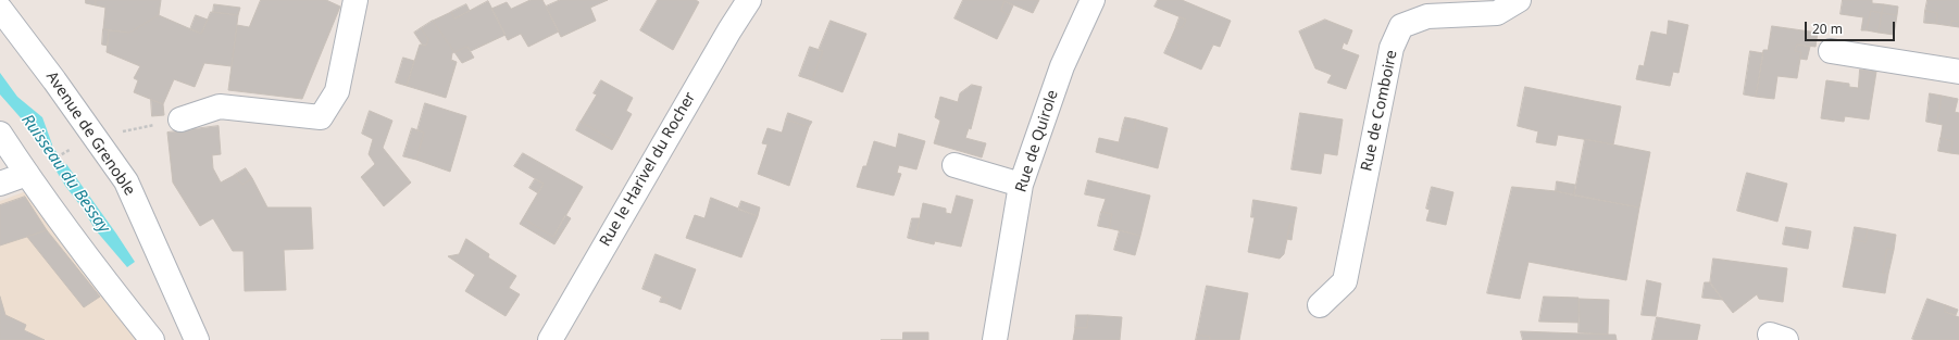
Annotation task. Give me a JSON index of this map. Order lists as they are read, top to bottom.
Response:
{
  "streets": {
    "street": [
      "Rue de Comboire",
      "Avenue de Grenoble",
      "Rue de Quirole",
      "Rue le Harivel du Rocher"
    ]
  },
  "water": ["Ruisseau du Bessay"],
  "scale_bar": "20 m"
}
